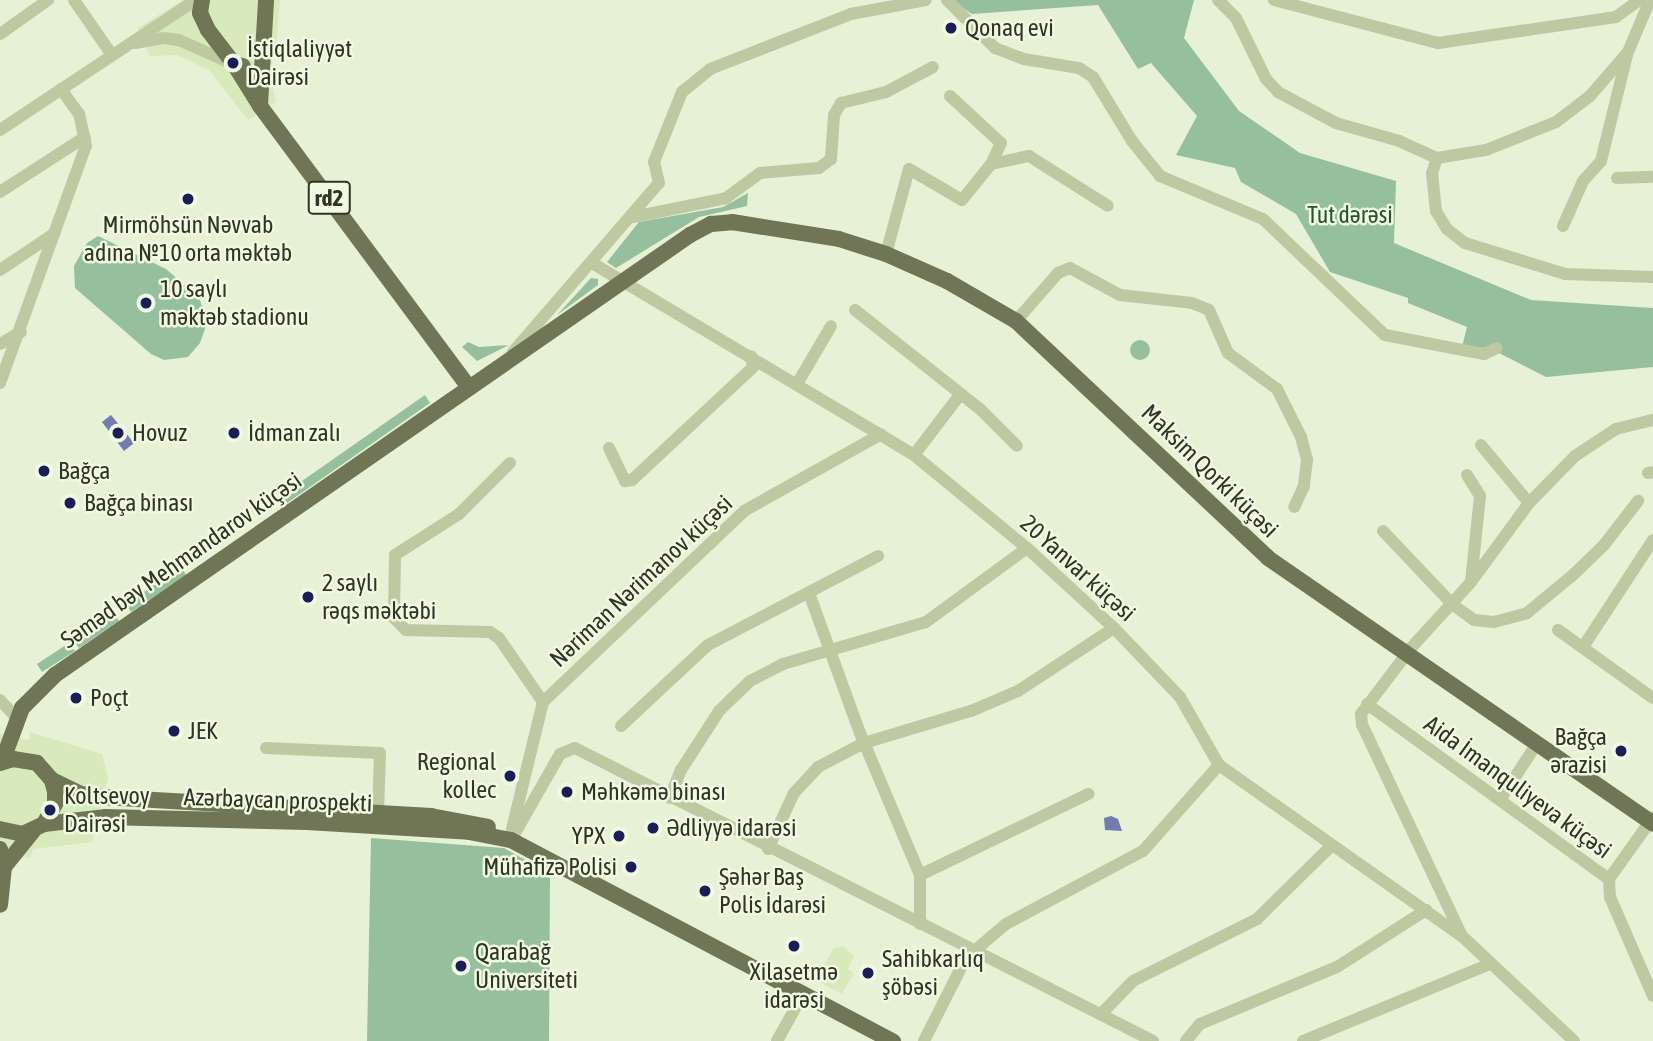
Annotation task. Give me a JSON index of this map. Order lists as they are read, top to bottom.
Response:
{
  "streets": {
    "main road": [
      "rd2",
      "Maksim Qorki küçəsi",
      "Səməd bəy Mehmandarov küçəsi",
      "Azərbaycan prospekti"
    ],
    "street": ["20 Yanvar küçəsi", "Nəriman Nərimanov küçəsi", "Aida İmanquliyeva küçəsi"]
  },
  "crossings": [
    ["rd2", "Səməd bəy Mehmandarov küçəsi"],
    ["Maksim Qorki küçəsi", "Səməd bəy Mehmandarov küçəsi"],
    ["Səməd bəy Mehmandarov küçəsi", "20 Yanvar küçəsi"],
    ["20 Yanvar küçəsi", "Nəriman Nərimanov küçəsi"],
    ["20 Yanvar küçəsi", "Aida İmanquliyeva küçəsi"],
    ["Nəriman Nərimanov küçəsi", "Azərbaycan prospekti"]
  ],
  "parks": ["Tut dərəsi"],
  "places": [
    "Qonaq evi",
    "İstiqlaliyyət Dairəsi",
    "Mirmöhsün Nəvvab adına №10 orta məktəb",
    "10 saylı məktəb stadionu",
    "Hovuz",
    "İdman zalı",
    "Bağça",
    "Bağça binası",
    "2 saylı rəqs məktəbi",
    "Poçt",
    "JEK",
    "Bağça ərazisi",
    "Regional kollec",
    "Məhkəmə binası",
    "Koltsevoy Dairəsi",
    "Ədliyyə idarəsi",
    "YPX",
    "Mühafizə Polisi",
    "Şəhər Baş Polis İdarəsi",
    "Xilasetmə idarəsi",
    "Qarabağ Universiteti",
    "Sahibkarlıq şöbəsi"
  ]
}
